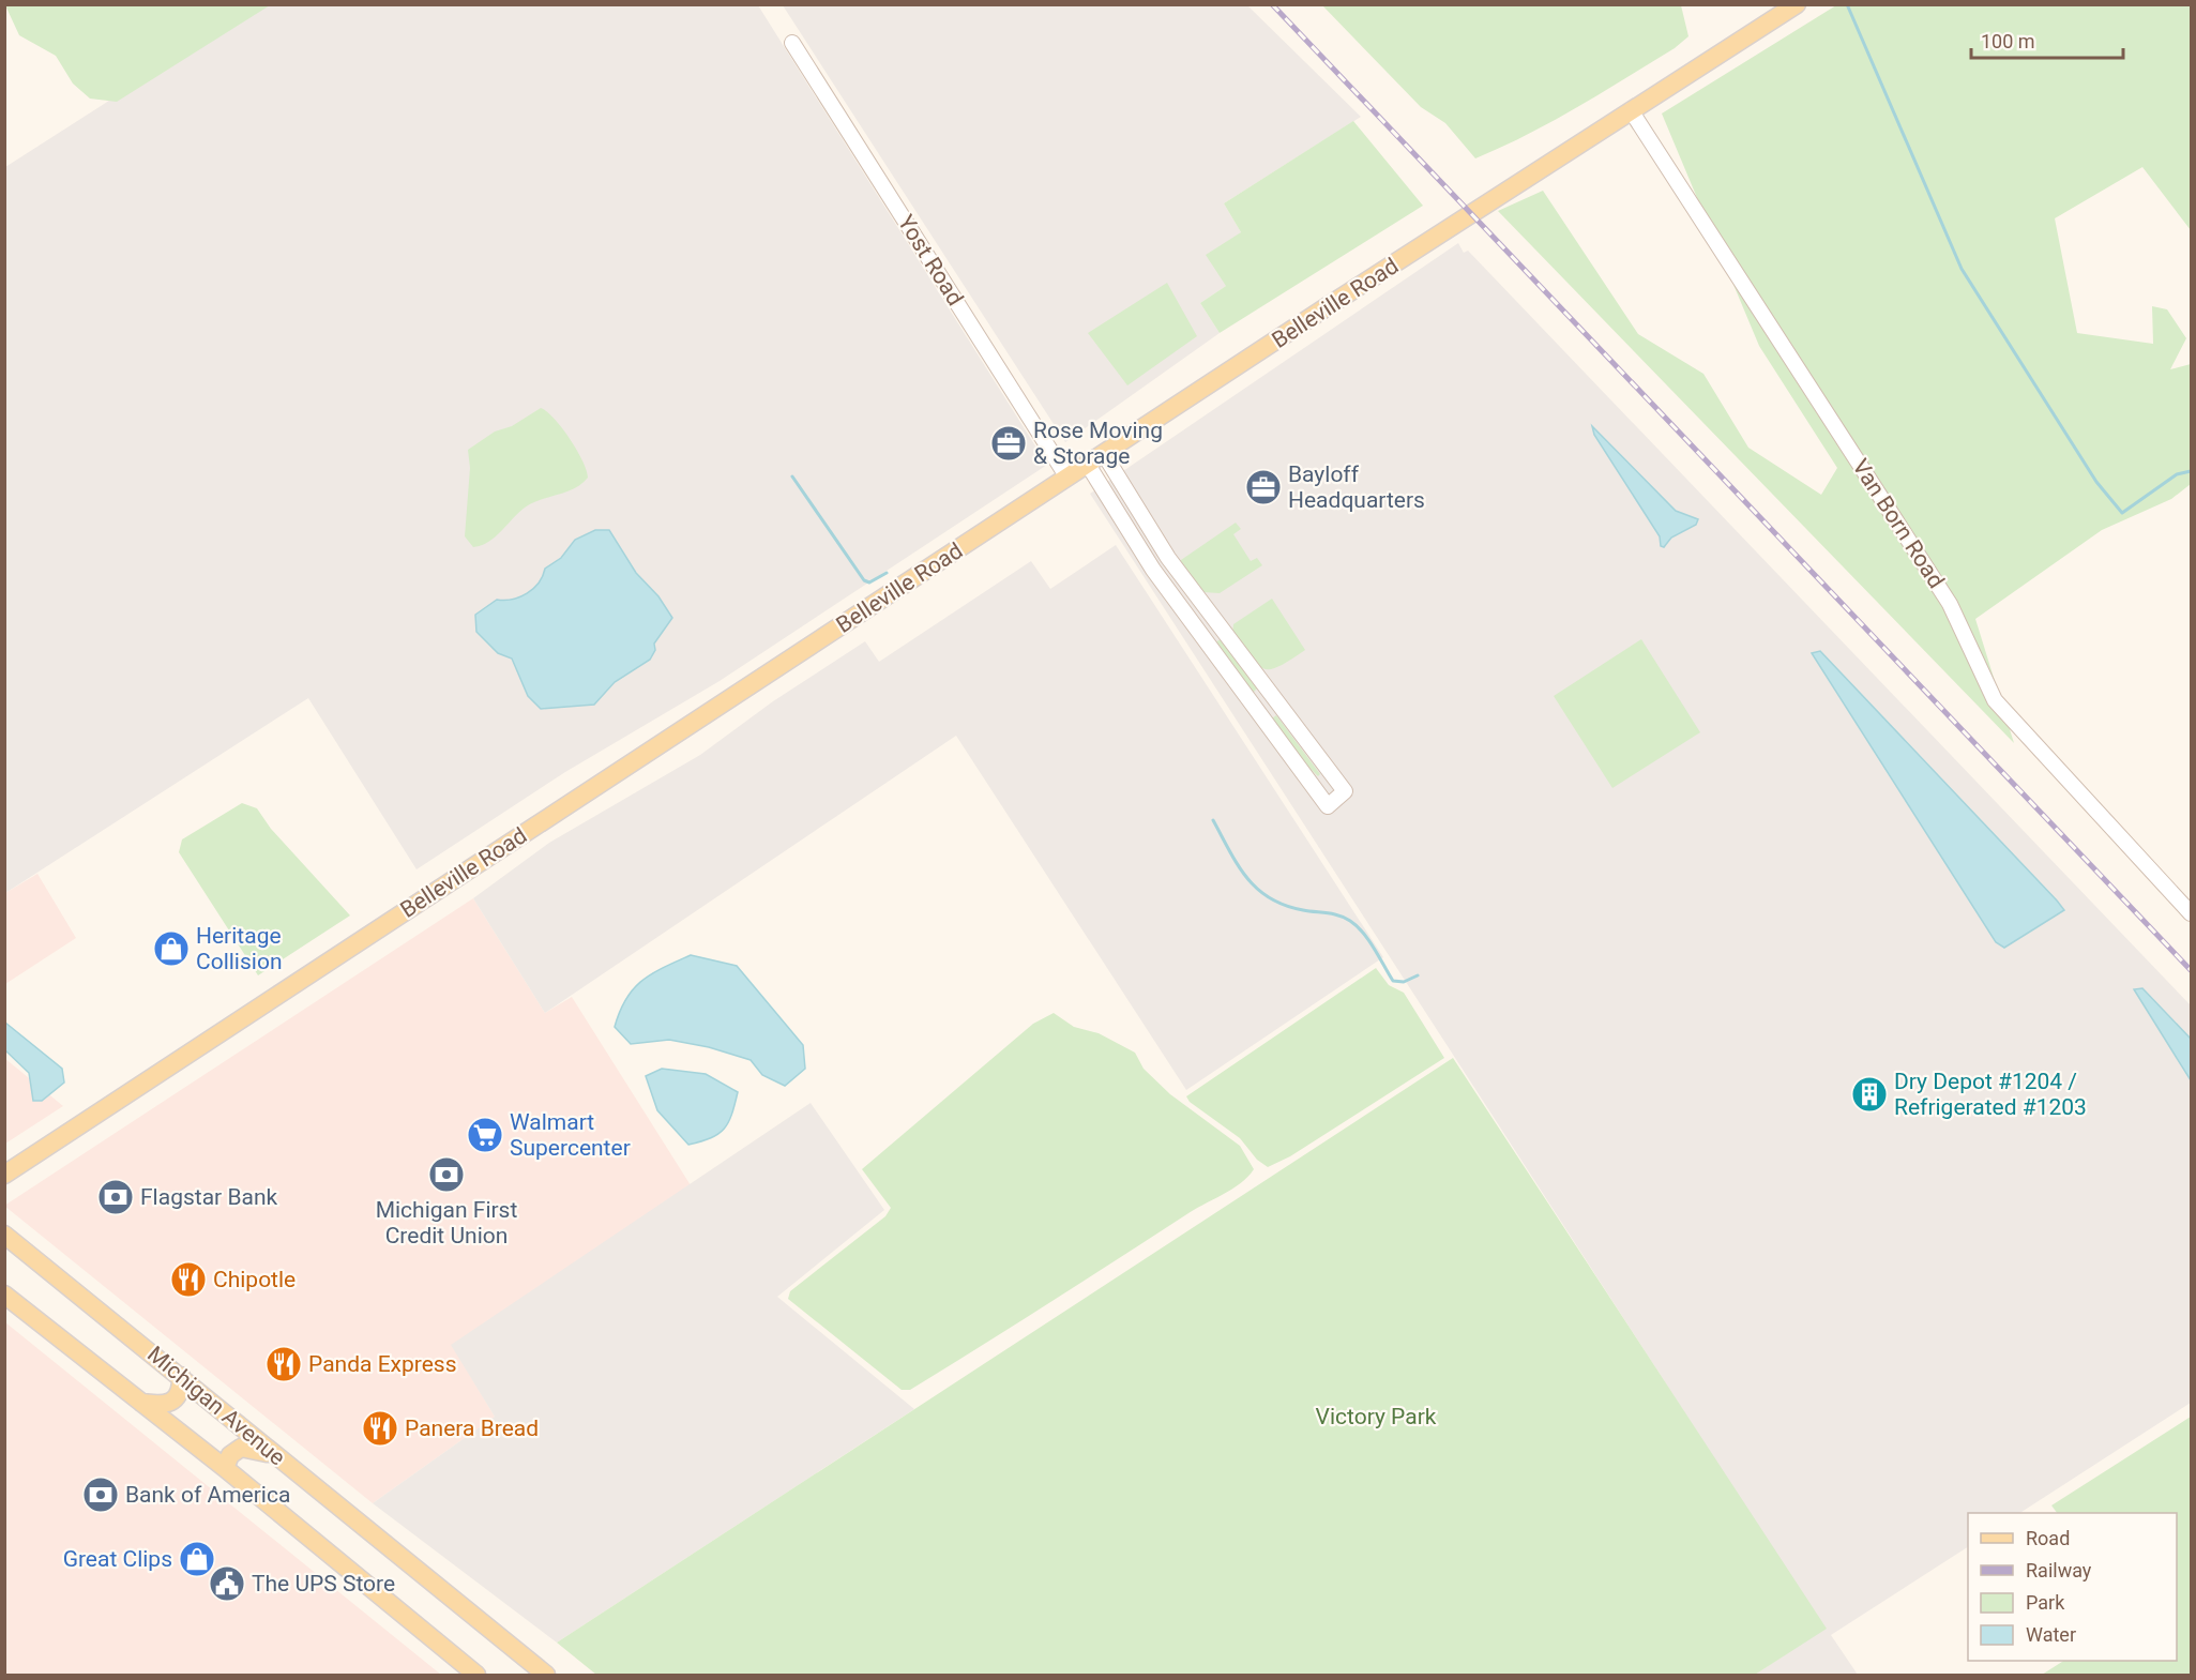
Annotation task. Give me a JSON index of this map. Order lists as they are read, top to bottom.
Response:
{
  "streets": {
    "main road": ["Belleville Road", "Michigan Avenue"],
    "street": ["Yost Road", "Van Born Road"]
  },
  "crossings": [
    ["Yost Road", "Belleville Road"],
    ["Belleville Road", "Van Born Road"]
  ],
  "parks": ["Victory Park"],
  "places": {
    "office": ["Rose Moving & Storage", "Bayloff Headquarters"],
    "shop": ["Heritage Collision", "Great Clips"],
    "building": ["Dry Depot #1204 / Refrigerated #1203"],
    "supermarket": ["Walmart Supercenter"],
    "bank": ["Michigan First Credit Union", "Flagstar Bank", "Bank of America"],
    "restaurant": ["Chipotle", "Panda Express", "Panera Bread"],
    "public building": ["The UPS Store"]
  },
  "legend": [
    "Road",
    "Railway",
    "Park",
    "Water"
  ],
  "scale_bar": "100 m"
}
